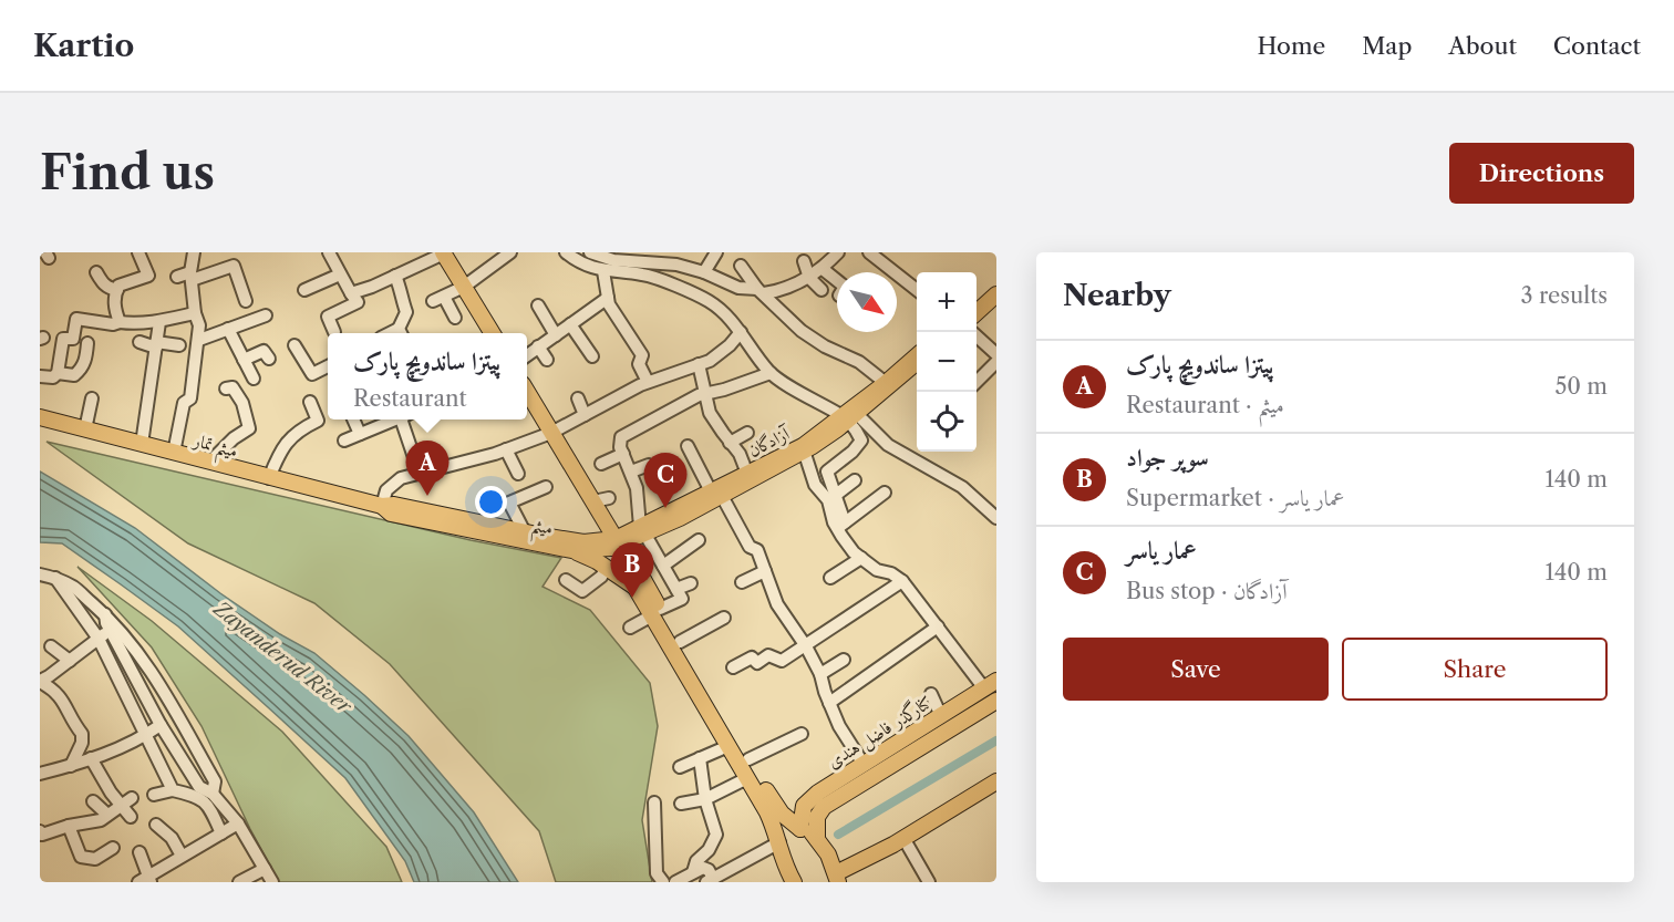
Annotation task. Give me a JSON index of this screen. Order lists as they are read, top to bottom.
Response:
{
  "streets": {
    "main road": [
      "آزادگان",
      "میثم تمار",
      "میثم",
      "کنارگذر فاضل هندی"
    ]
  },
  "crossings": [
    ["آزادگان", "میثم"],
    ["میثم تمار", "میثم"]
  ],
  "water": ["Zayanderud River"],
  "north": "bottom right",
  "page": {
    "header": "Kartio",
    "nav": [
      "Home",
      "Map",
      "About",
      "Contact"
    ],
    "buttons": [
      "Directions",
      ["Save", "Share"]
    ],
    "title": "Find us",
    "heading": ["Nearby", "3 results"],
    "map_buttons": ["+", "−"],
    "popup": ["پیتزا ساندویچ پارک", "Restaurant"],
    "list": [
      {
        "mark": "A",
        "name": "پیتزا ساندویچ پارک",
        "note": "Restaurant · میثم",
        "value": "50 m"
      },
      {
        "mark": "B",
        "name": "سوپر جواد",
        "note": "Supermarket · عمار یاسر",
        "value": "140 m"
      },
      {
        "mark": "C",
        "name": "عمار یاسر",
        "note": "Bus stop · آزادگان",
        "value": "140 m"
      }
    ],
    "pins": ["A", "C", "B"]
  }
}
